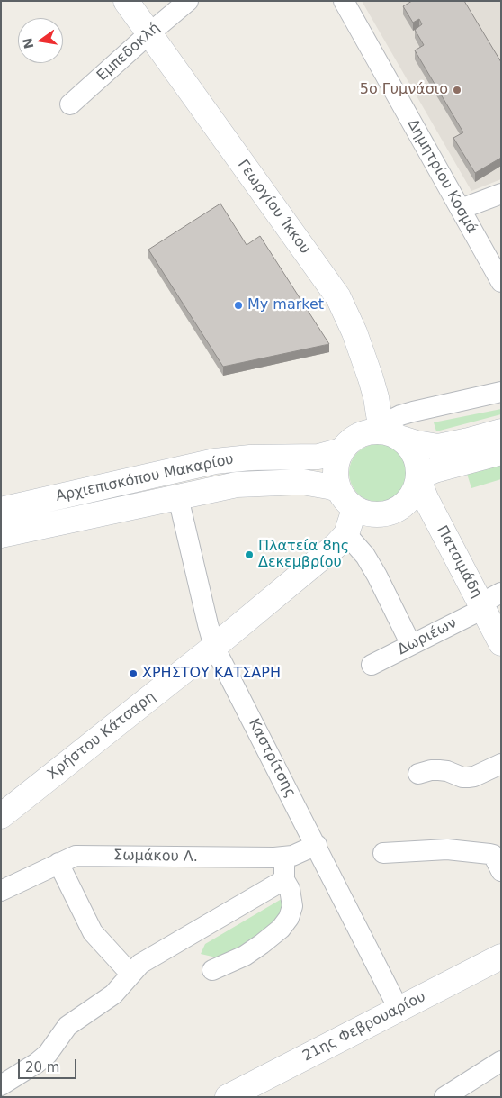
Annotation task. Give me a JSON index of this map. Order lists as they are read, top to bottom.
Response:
{
  "streets": {
    "main road": [
      "Γεωργίου Ίκκου",
      "Αρχιεπισκόπου Μακαρίου",
      "Πατσιμάδη",
      "Χρήστου Κάτσαρη",
      "21ης Φεβρουαρίου"
    ],
    "street": [
      "Εμπεδοκλή",
      "Δημητρίου Κοσμά",
      "Δωριέων",
      "Καστρίτσης",
      "Σωμάκου Λ."
    ]
  },
  "crossings": [
    ["Εμπεδοκλή", "Γεωργίου Ίκκου"],
    ["Γεωργίου Ίκκου", "Αρχιεπισκόπου Μακαρίου"],
    ["Γεωργίου Ίκκου", "Πατσιμάδη"],
    ["Γεωργίου Ίκκου", "Χρήστου Κάτσαρη"],
    ["Αρχιεπισκόπου Μακαρίου", "Πατσιμάδη"],
    ["Αρχιεπισκόπου Μακαρίου", "Χρήστου Κάτσαρη"],
    ["Αρχιεπισκόπου Μακαρίου", "Καστρίτσης"],
    ["Πατσιμάδη", "Δωριέων"],
    ["Πατσιμάδη", "Χρήστου Κάτσαρη"],
    ["Χρήστου Κάτσαρη", "Καστρίτσης"],
    ["Καστρίτσης", "Σωμάκου Λ."],
    ["Καστρίτσης", "21ης Φεβρουαρίου"]
  ],
  "places": [
    "5ο Γυμνάσιο",
    "My market",
    "Πλατεία 8ης Δεκεμβρίου",
    "ΧΡΗΣΤΟΥ ΚΑΤΣΑΡΗ"
  ],
  "scale_bar": "20 m",
  "north": "left"
}
